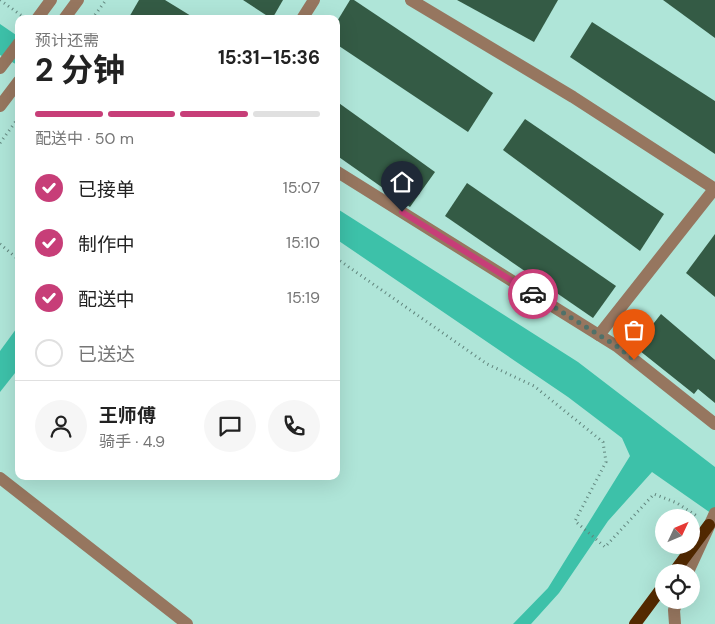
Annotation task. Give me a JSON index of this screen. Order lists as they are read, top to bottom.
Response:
{
  "north": "top right",
  "page": {
    "heading": ["2 分钟", "预计还需", "15:31–15:36"],
    "panel": ["王师傅", "骑手 · 4.9"],
    "bar": "配送中 · 50 m",
    "list": [
      ["已接单", "15:07"],
      ["制作中", "15:10"],
      ["配送中", "15:19"],
      "已送达"
    ]
  }
}
